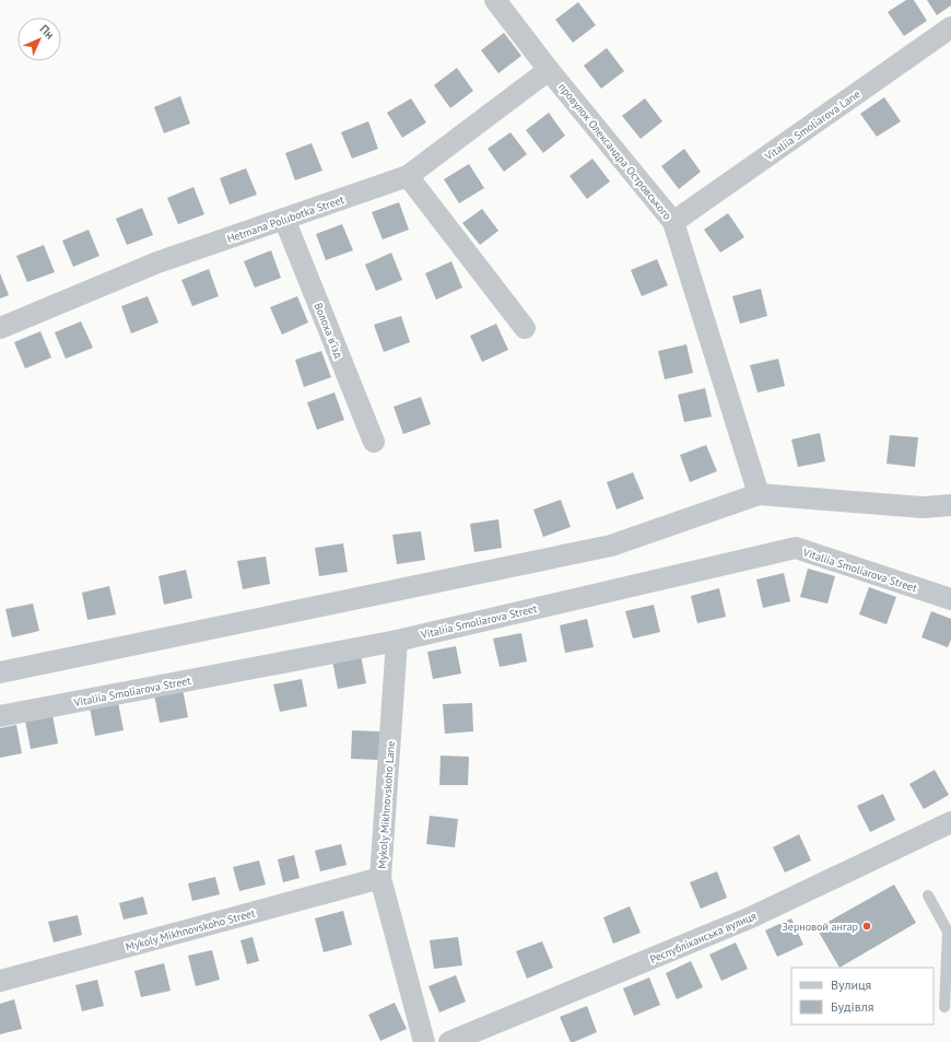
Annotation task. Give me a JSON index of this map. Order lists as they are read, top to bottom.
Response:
{
  "streets": {
    "street": [
      "Vitaliia Smoliarova Lane",
      "провулок Олександра Островського",
      "Hetmana Polubotka Street",
      "Волоха в’їзд",
      "Vitaliia Smoliarova Street",
      "Mykoly Mikhnovskoho Lane",
      "Mykoly Mikhnovskoho Street",
      "Республіканська вулиця"
    ]
  },
  "crossings": [
    ["Vitaliia Smoliarova Lane", "провулок Олександра Островського"],
    ["провулок Олександра Островського", "Hetmana Polubotka Street"],
    ["Hetmana Polubotka Street", "Волоха в’їзд"],
    ["Vitaliia Smoliarova Street", "Mykoly Mikhnovskoho Lane"],
    ["Mykoly Mikhnovskoho Lane", "Mykoly Mikhnovskoho Street"]
  ],
  "places": ["Зерновой ангар"],
  "legend": ["Вулиця", "Будівля"],
  "north": "top right"
}
